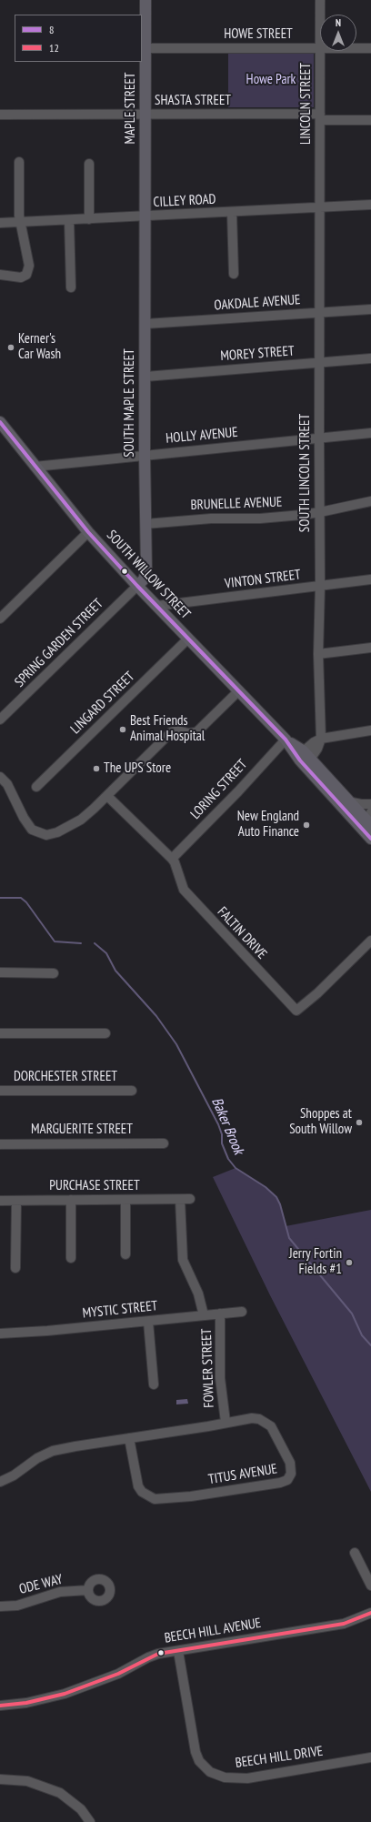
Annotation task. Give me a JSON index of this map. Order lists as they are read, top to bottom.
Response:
{
  "streets": {
    "main road": ["MAPLE STREET", "SOUTH MAPLE STREET", "SOUTH WILLOW STREET"],
    "street": [
      "HOWE STREET",
      "SHASTA STREET",
      "LINCOLN STREET",
      "CILLEY ROAD",
      "OAKDALE AVENUE",
      "MOREY STREET",
      "HOLLY AVENUE",
      "SOUTH LINCOLN STREET",
      "BRUNELLE AVENUE",
      "VINTON STREET",
      "SPRING GARDEN STREET",
      "LINGARD STREET",
      "LORING STREET",
      "FALTIN DRIVE",
      "DORCHESTER STREET",
      "MARGUERITE STREET",
      "PURCHASE STREET",
      "MYSTIC STREET",
      "FOWLER STREET",
      "TITUS AVENUE",
      "ODE WAY",
      "BEECH HILL AVENUE",
      "BEECH HILL DRIVE"
    ]
  },
  "crossings": [
    ["HOWE STREET", "MAPLE STREET"],
    ["SHASTA STREET", "LINCOLN STREET"],
    ["SHASTA STREET", "MAPLE STREET"],
    ["LINCOLN STREET", "CILLEY ROAD"],
    ["LINCOLN STREET", "SOUTH LINCOLN STREET"],
    ["MAPLE STREET", "CILLEY ROAD"],
    ["MAPLE STREET", "SOUTH MAPLE STREET"],
    ["CILLEY ROAD", "SOUTH MAPLE STREET"],
    ["CILLEY ROAD", "SOUTH LINCOLN STREET"],
    ["OAKDALE AVENUE", "SOUTH MAPLE STREET"],
    ["OAKDALE AVENUE", "SOUTH LINCOLN STREET"],
    ["MOREY STREET", "SOUTH MAPLE STREET"],
    ["MOREY STREET", "SOUTH LINCOLN STREET"],
    ["SOUTH MAPLE STREET", "HOLLY AVENUE"],
    ["SOUTH MAPLE STREET", "BRUNELLE AVENUE"],
    ["SOUTH MAPLE STREET", "SOUTH WILLOW STREET"],
    ["SOUTH MAPLE STREET", "SPRING GARDEN STREET"],
    ["HOLLY AVENUE", "SOUTH LINCOLN STREET"],
    ["HOLLY AVENUE", "SOUTH WILLOW STREET"],
    ["SOUTH LINCOLN STREET", "BRUNELLE AVENUE"],
    ["SOUTH LINCOLN STREET", "SOUTH WILLOW STREET"],
    ["SOUTH LINCOLN STREET", "VINTON STREET"],
    ["SOUTH WILLOW STREET", "VINTON STREET"],
    ["SOUTH WILLOW STREET", "SPRING GARDEN STREET"],
    ["SOUTH WILLOW STREET", "LINGARD STREET"],
    ["SOUTH WILLOW STREET", "LORING STREET"],
    ["LORING STREET", "FALTIN DRIVE"],
    ["MYSTIC STREET", "FOWLER STREET"],
    ["FOWLER STREET", "TITUS AVENUE"],
    ["BEECH HILL AVENUE", "BEECH HILL DRIVE"]
  ],
  "water": ["Baker Brook"],
  "parks": ["Howe Park"],
  "places": [
    "Kerner's Car Wash",
    "Best Friends Animal Hospital",
    "The UPS Store",
    "New England Auto Finance",
    "Shoppes at South Willow",
    "Jerry Fortin Fields #1"
  ],
  "lines": ["transit line 8", "transit line 12"],
  "legend": ["8", "12"],
  "north": "top"
}
